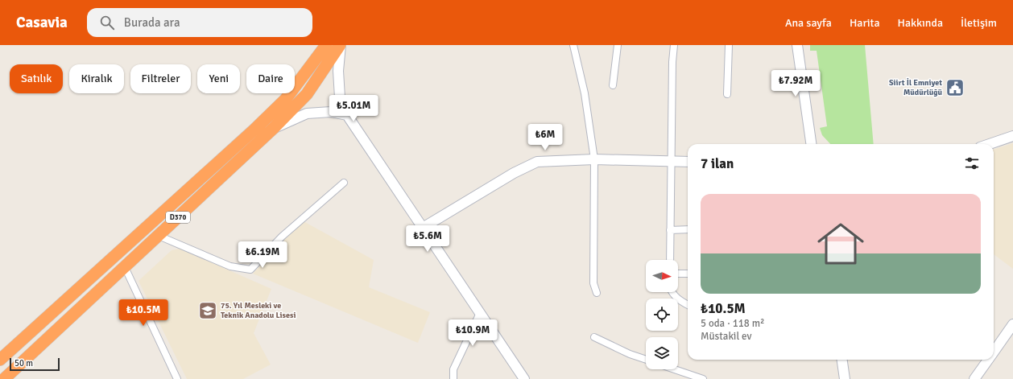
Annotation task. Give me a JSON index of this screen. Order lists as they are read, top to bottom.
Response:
{
  "streets": {
    "highway": ["D370"]
  },
  "places": {
    "public building": ["Siirt İl Emniyet Müdürlüğü"],
    "school or university": ["75. Yıl Mesleki ve Teknik Anadolu Lisesi"]
  },
  "scale_bar": "50 m",
  "north": "right",
  "page": {
    "header": "Casavia",
    "search": "Burada ara",
    "nav": [
      "Ana sayfa",
      "Harita",
      "Hakkında",
      "İletişim"
    ],
    "chip": [
      "Satılık",
      "Kiralık",
      "Filtreler",
      "Yeni",
      "Daire"
    ],
    "price": [
      "₺7.92M",
      "₺5.01M",
      "₺6M",
      "₺5.6M",
      "₺6.19M",
      "₺10.5M",
      "₺10.9M"
    ],
    "heading": "7 ilan",
    "list": [
      {
        "name": "₺10.5M",
        "note": "5 oda · 118 m² · Müstakil ev"
      }
    ],
    "scale": "50 m"
  }
}
